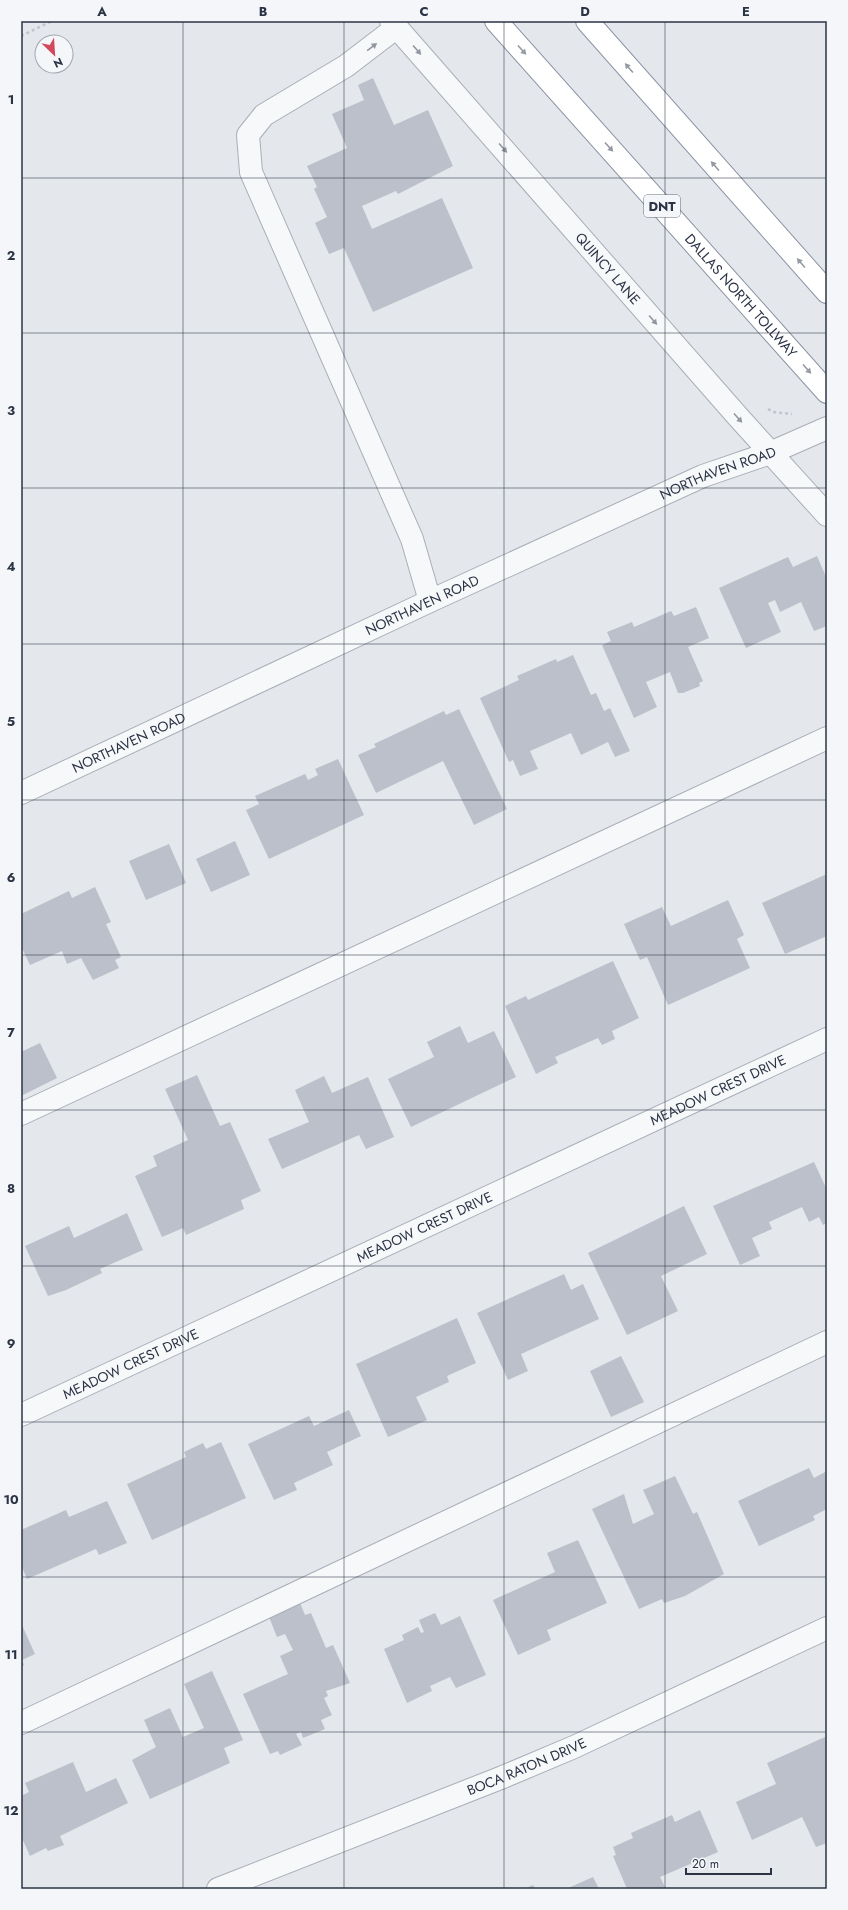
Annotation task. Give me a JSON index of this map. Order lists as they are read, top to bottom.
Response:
{
  "streets": {
    "highway": ["DNT", "DALLAS NORTH TOLLWAY"],
    "street": [
      "QUINCY LANE",
      "NORTHAVEN ROAD",
      "MEADOW CREST DRIVE",
      "BOCA RATON DRIVE"
    ]
  },
  "crossings": [
    ["QUINCY LANE", "NORTHAVEN ROAD"]
  ],
  "one_way": ["QUINCY LANE"],
  "scale_bar": "20 m",
  "north": "bottom right",
  "grid": {
    "columns": [
      "A",
      "B",
      "C",
      "D",
      "E"
    ],
    "rows": [
      "1",
      "2",
      "3",
      "4",
      "5",
      "6",
      "7",
      "8",
      "9",
      "10",
      "11",
      "12"
    ]
  }
}
